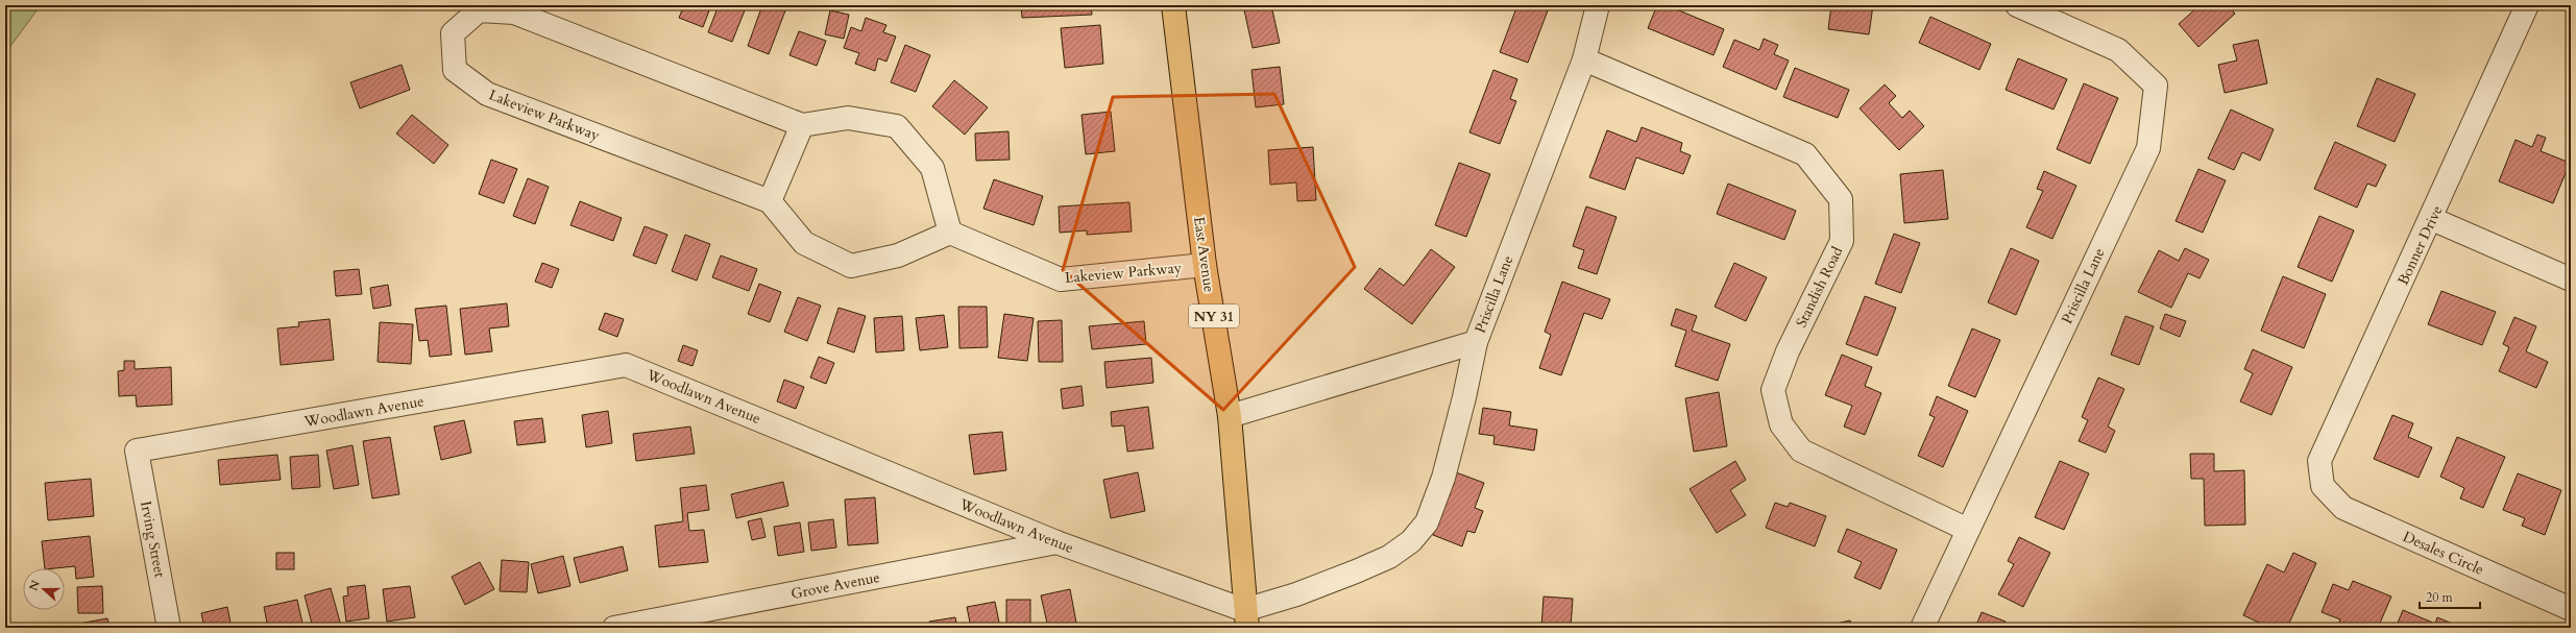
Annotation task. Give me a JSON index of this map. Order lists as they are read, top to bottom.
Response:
{
  "streets": {
    "highway": ["East Avenue", "NY 31"],
    "street": [
      "Lakeview Parkway",
      "Bonner Drive",
      "Priscilla Lane",
      "Standish Road",
      "Woodlawn Avenue",
      "Irving Street",
      "Desales Circle",
      "Grove Avenue"
    ]
  },
  "crossings": [
    ["Lakeview Parkway", "East Avenue"],
    ["Bonner Drive", "Desales Circle"],
    ["East Avenue", "Priscilla Lane"],
    ["East Avenue", "Woodlawn Avenue"],
    ["Priscilla Lane", "Standish Road"],
    ["Woodlawn Avenue", "Irving Street"],
    ["Woodlawn Avenue", "Grove Avenue"]
  ],
  "scale_bar": "20 m",
  "north": "left"
}
